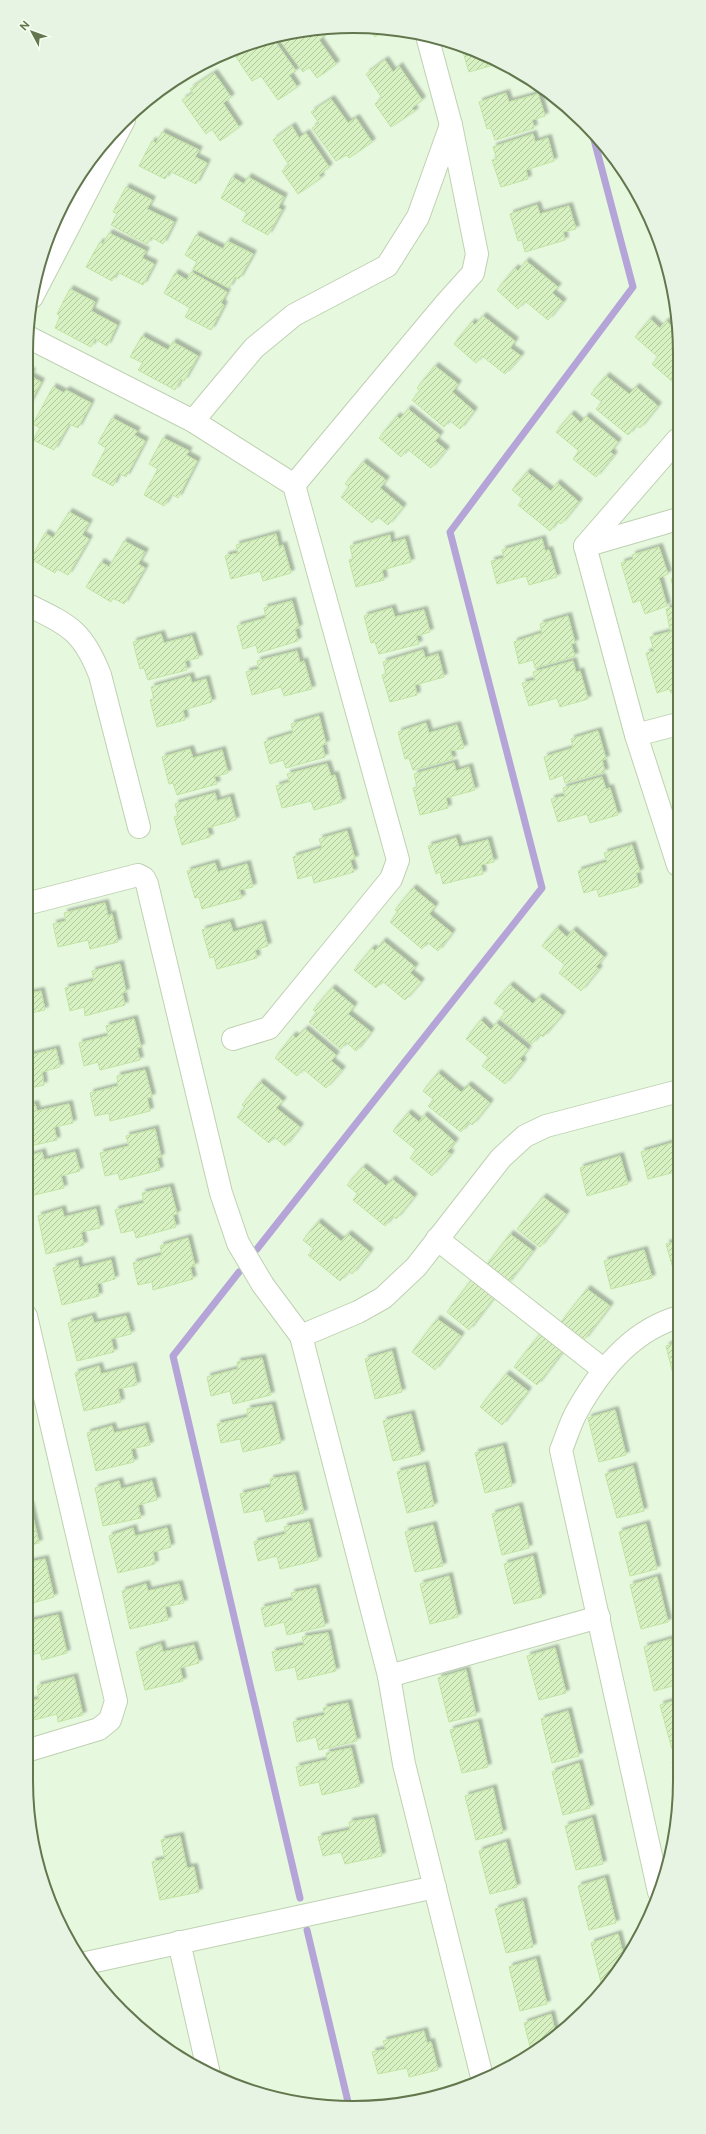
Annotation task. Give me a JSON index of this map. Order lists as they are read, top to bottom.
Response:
{
  "north": "top left"
}
